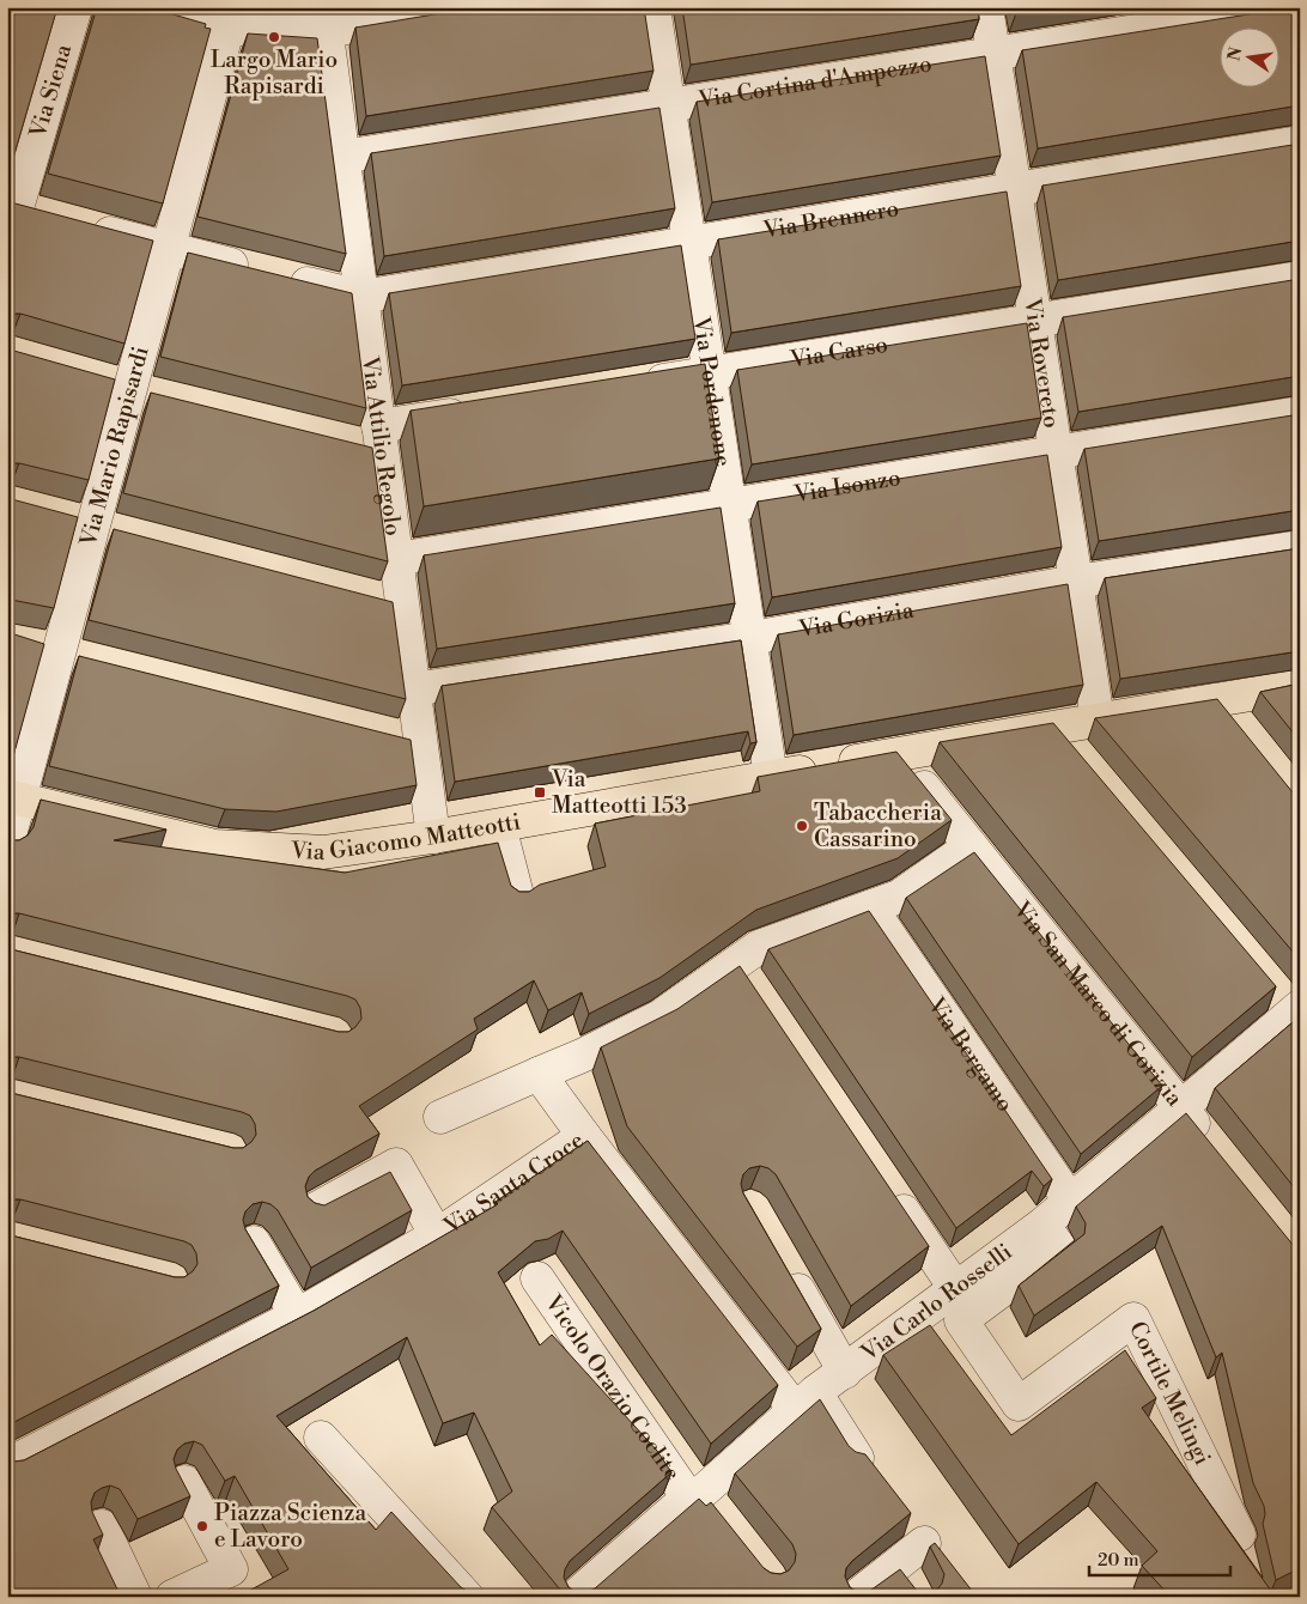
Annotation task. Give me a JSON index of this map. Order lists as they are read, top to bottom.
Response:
{
  "streets": {
    "main road": ["Via Giacomo Matteotti"],
    "street": [
      "Via Cortina d'Ampezzo",
      "Via Siena",
      "Via Brennero",
      "Via Carso",
      "Via Rovereto",
      "Via Pordenone",
      "Via Mario Rapisardi",
      "Via Attilio Regolo",
      "Via Isonzo",
      "Via Gorizia",
      "Via San Marco di Gorizia",
      "Via Bergamo",
      "Via Santa Croce",
      "Via Carlo Rosselli",
      "Vicolo Orazio Coclite",
      "Cortile Melingi"
    ]
  },
  "crossings": [
    ["Via Cortina d'Ampezzo", "Via Rovereto"],
    ["Via Cortina d'Ampezzo", "Via Pordenone"],
    ["Via Cortina d'Ampezzo", "Via Attilio Regolo"],
    ["Via Brennero", "Via Rovereto"],
    ["Via Brennero", "Via Pordenone"],
    ["Via Brennero", "Via Attilio Regolo"],
    ["Via Carso", "Via Rovereto"],
    ["Via Carso", "Via Pordenone"],
    ["Via Rovereto", "Via Isonzo"],
    ["Via Rovereto", "Via Gorizia"],
    ["Via Rovereto", "Via Giacomo Matteotti"],
    ["Via Pordenone", "Via Isonzo"],
    ["Via Pordenone", "Via Gorizia"],
    ["Via Pordenone", "Via Giacomo Matteotti"],
    ["Via Mario Rapisardi", "Via Giacomo Matteotti"],
    ["Via Attilio Regolo", "Via Isonzo"],
    ["Via Attilio Regolo", "Via Gorizia"],
    ["Via Attilio Regolo", "Via Giacomo Matteotti"],
    ["Via Giacomo Matteotti", "Via San Marco di Gorizia"],
    ["Via San Marco di Gorizia", "Via Carlo Rosselli"],
    ["Via Bergamo", "Via Carlo Rosselli"],
    ["Via Carlo Rosselli", "Vicolo Orazio Coclite"],
    ["Via Carlo Rosselli", "Cortile Melingi"]
  ],
  "places": {
    "other": ["Largo Mario Rapisardi", "Tabaccheria Cassarino", "Piazza Scienza e Lavoro"],
    "transit": ["Via Matteotti 153"]
  },
  "scale_bar": "20 m",
  "north": "left"
}
